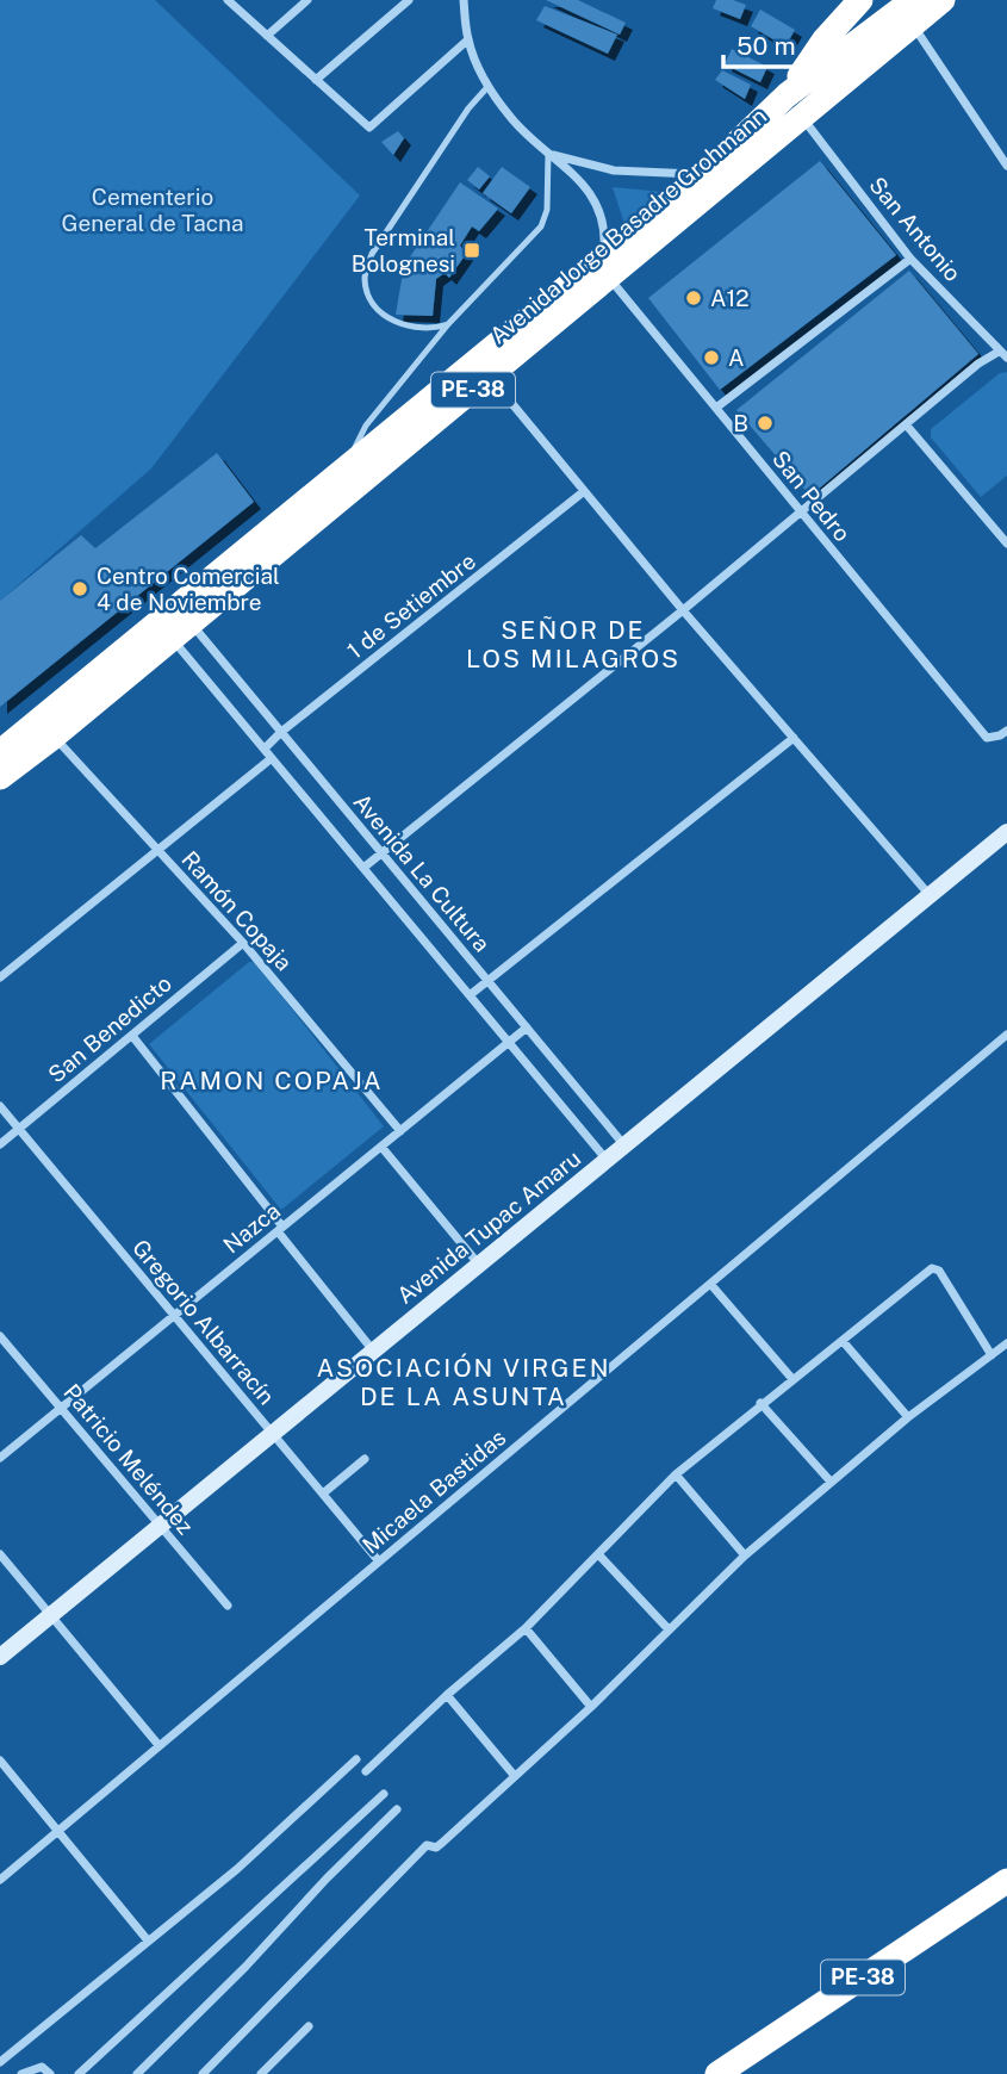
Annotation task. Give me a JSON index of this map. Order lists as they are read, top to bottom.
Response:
{
  "streets": {
    "highway": ["Avenida Jorge Basadre Grohmann", "PE-38"],
    "street": [
      "San Antonio",
      "San Pedro",
      "1 de Setiembre",
      "Avenida La Cultura",
      "Ramón Copaja",
      "San Benedicto",
      "Avenida Tupac Amaru",
      "Nazca",
      "Gregorio Albarracín",
      "Patricio Meléndez",
      "Micaela Bastidas"
    ]
  },
  "crossings": [
    ["Avenida Jorge Basadre Grohmann", "San Antonio"],
    ["Avenida Jorge Basadre Grohmann", "San Pedro"],
    ["Avenida Jorge Basadre Grohmann", "Avenida La Cultura"],
    ["Avenida Jorge Basadre Grohmann", "Ramón Copaja"],
    ["1 de Setiembre", "Avenida La Cultura"],
    ["Avenida La Cultura", "Avenida Tupac Amaru"],
    ["Avenida La Cultura", "Nazca"],
    ["Ramón Copaja", "San Benedicto"],
    ["Ramón Copaja", "Nazca"],
    ["San Benedicto", "Gregorio Albarracín"],
    ["Avenida Tupac Amaru", "Gregorio Albarracín"],
    ["Avenida Tupac Amaru", "Patricio Meléndez"],
    ["Nazca", "Gregorio Albarracín"],
    ["Nazca", "Patricio Meléndez"],
    ["Gregorio Albarracín", "Micaela Bastidas"]
  ],
  "districts": ["SEÑOR DE LOS MILAGROS", "RAMON COPAJA", "ASOCIACIÓN VIRGEN DE LA ASUNTA"],
  "parks": ["Cementerio General de Tacna"],
  "places": {
    "transit": ["Terminal Bolognesi"],
    "other": [
      "A12",
      "A",
      "B",
      "Centro Comercial 4 de Noviembre"
    ]
  },
  "scale_bar": "50 m"
}
